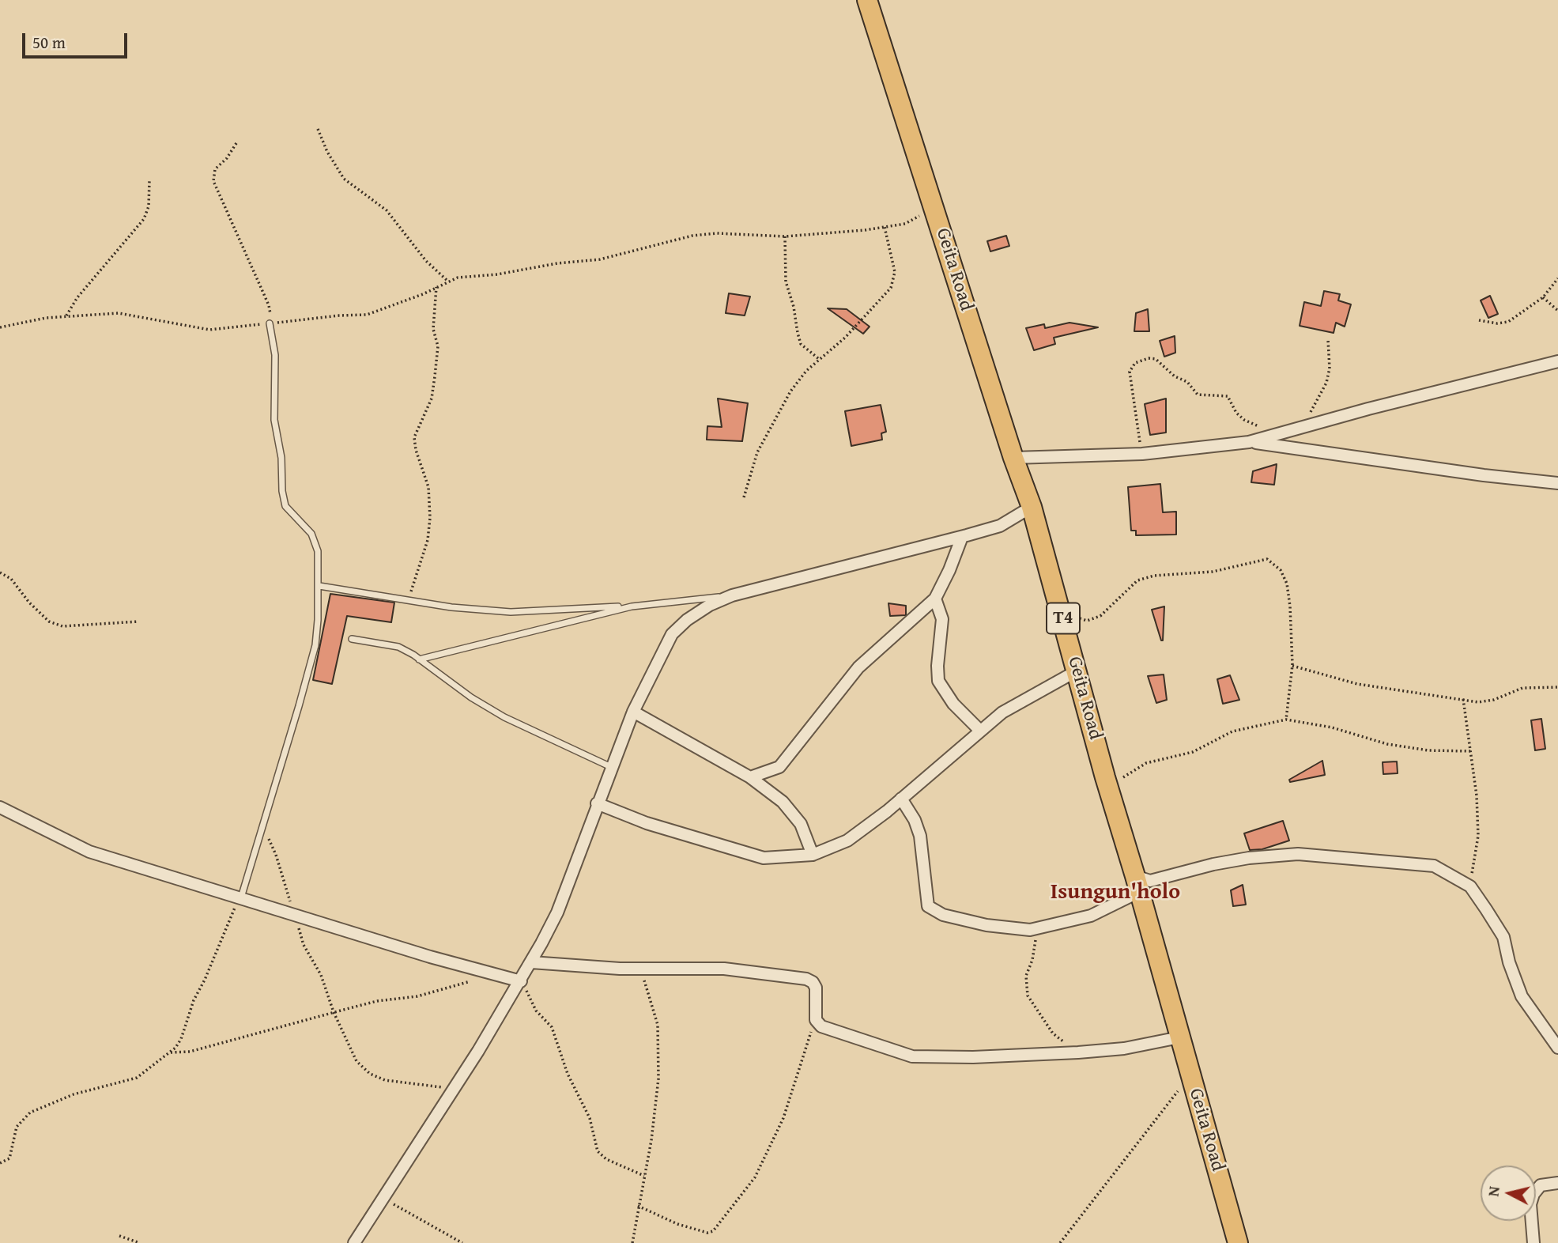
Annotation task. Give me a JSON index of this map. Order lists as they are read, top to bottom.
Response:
{
  "streets": {
    "highway": ["Geita Road", "T4"]
  },
  "districts": ["Isungun'holo"],
  "scale_bar": "50 m",
  "north": "left"
}
